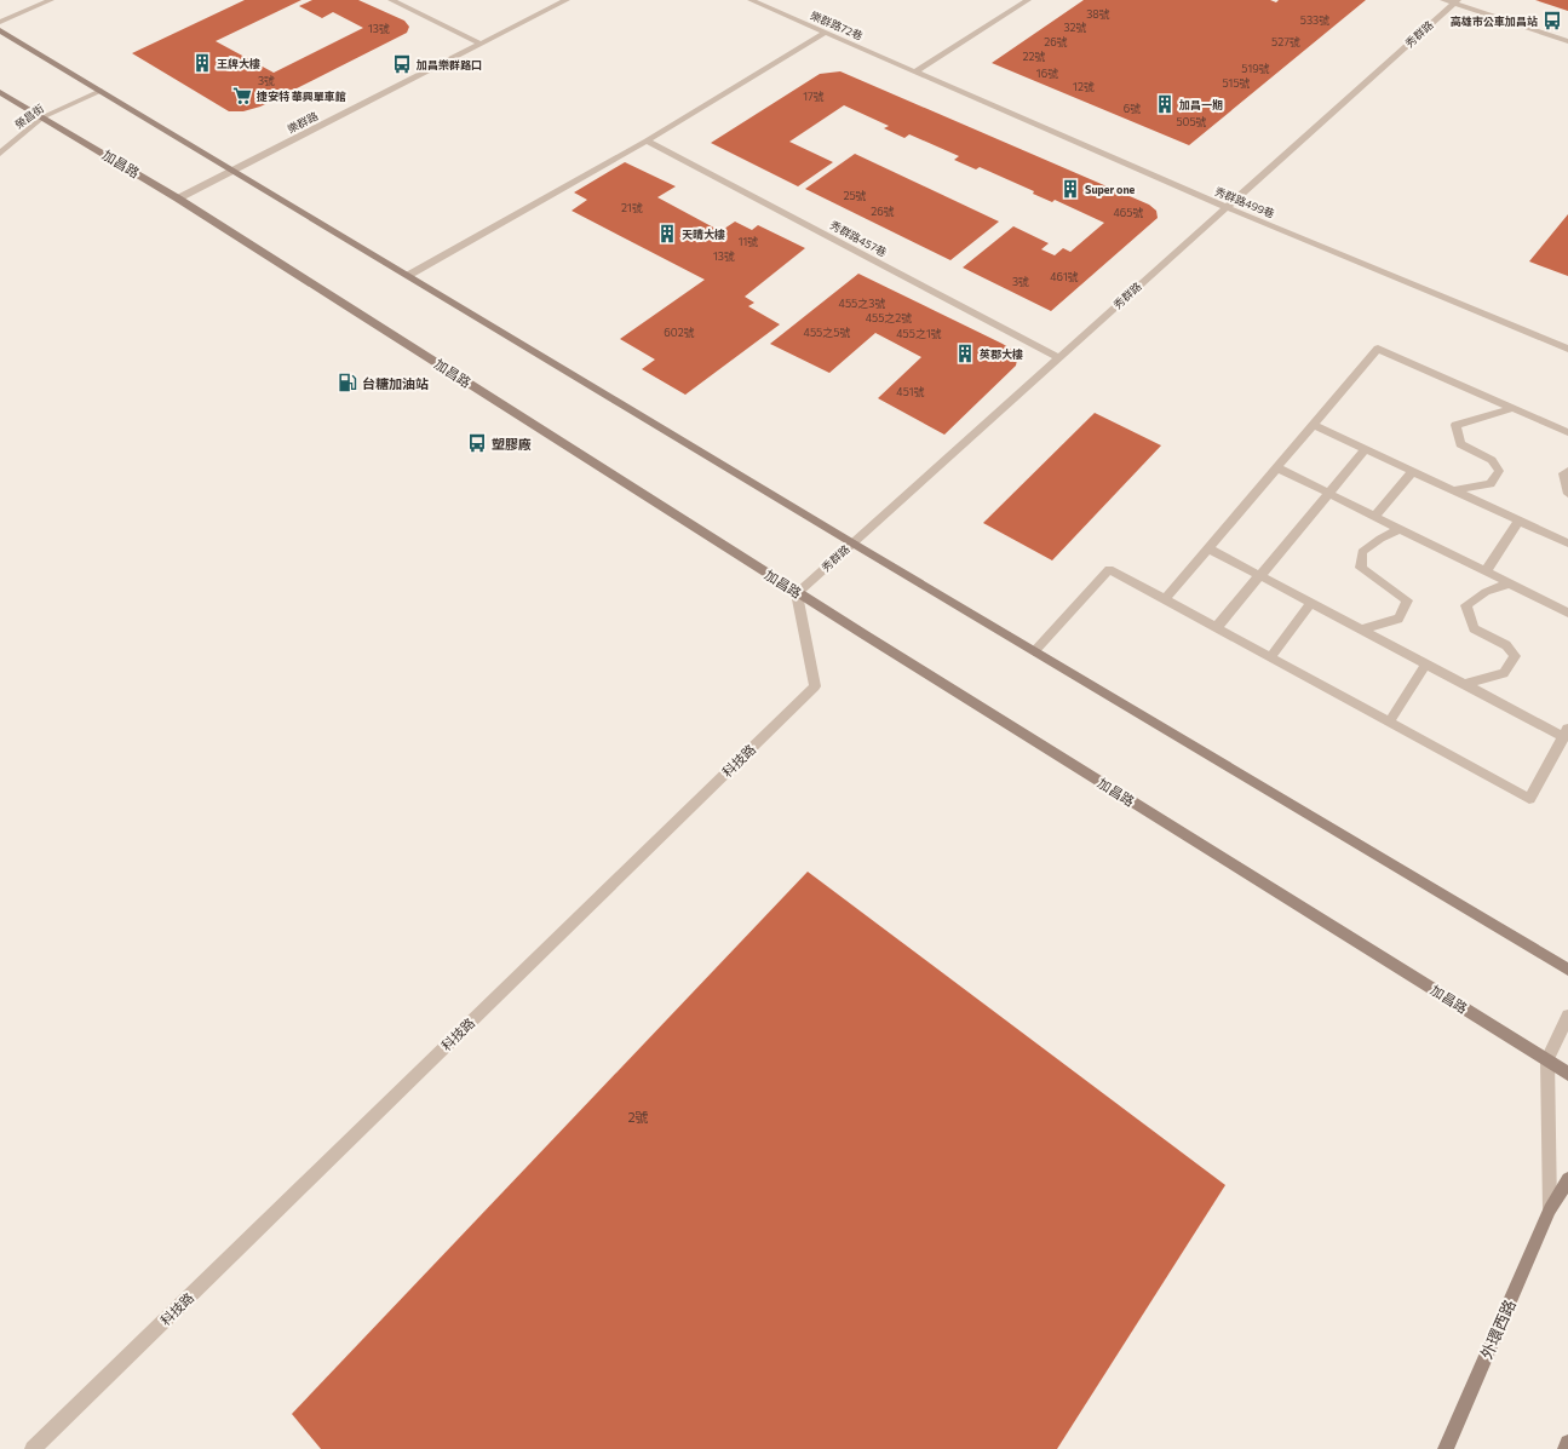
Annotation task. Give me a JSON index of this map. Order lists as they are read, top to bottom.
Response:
{
  "streets": {
    "street": [
      "樂群路72巷",
      "秀群路",
      "榮昌街",
      "樂群路",
      "加昌路",
      "秀群路499巷",
      "秀群路457巷",
      "科技路",
      "外環西路"
    ]
  },
  "crossings": [
    ["樂群路72巷", "秀群路499巷"],
    ["秀群路", "加昌路"],
    ["秀群路", "秀群路499巷"],
    ["秀群路", "秀群路457巷"],
    ["秀群路", "科技路"],
    ["榮昌街", "加昌路"],
    ["樂群路", "加昌路"],
    ["加昌路", "科技路"],
    ["加昌路", "外環西路"]
  ],
  "places": {
    "bus stop": ["高雄市公車加昌站", "加昌樂群路口", "塑膠廠"],
    "building": [
      "王牌大樓",
      "加昌一期",
      "Super one",
      "天晴大樓",
      "英郡大樓"
    ],
    "supermarket": ["捷安特 華興單車館"],
    "fuel station": ["台糖加油站"]
  },
  "house_numbers": [
    "38號",
    "533號",
    "32號",
    "13號",
    "26號",
    "527號",
    "22號",
    "519號",
    "16號",
    "3號",
    "515號",
    "12號",
    "17號",
    "6號",
    "505號",
    "25號",
    "21號",
    "26號",
    "465號",
    "11號",
    "13號",
    "461號",
    "3號",
    "455之3號",
    "455之2號",
    "602號",
    "455之5號",
    "455之1號",
    "451號",
    "2號"
  ]
}
